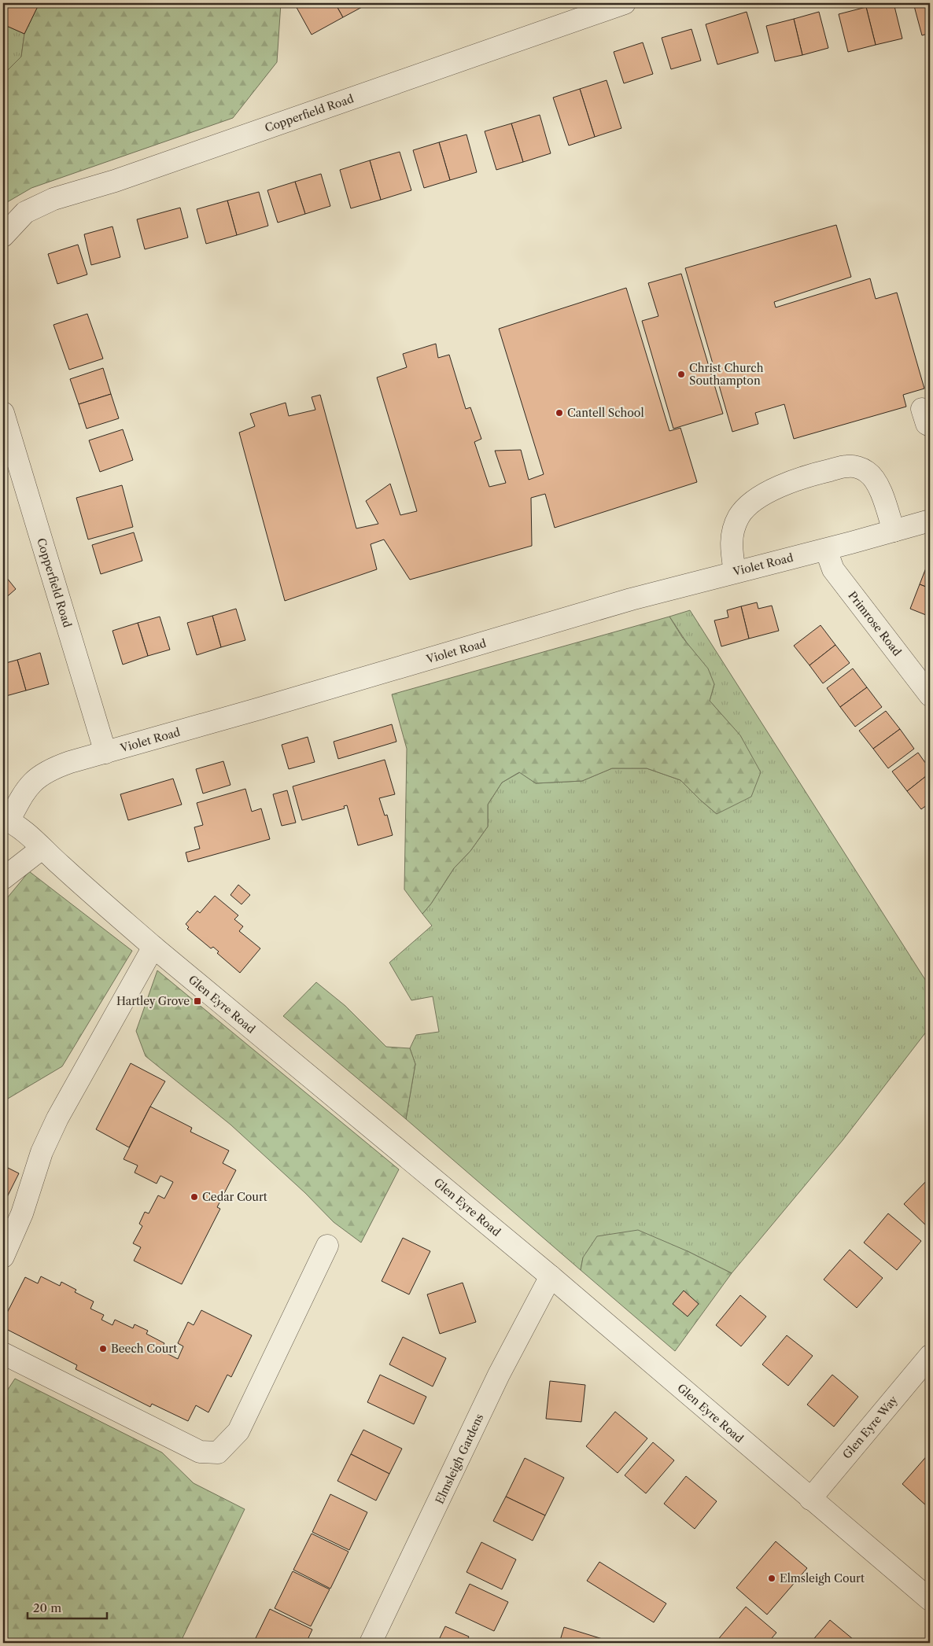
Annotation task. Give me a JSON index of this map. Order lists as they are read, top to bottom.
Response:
{
  "streets": {
    "street": [
      "Copperfield Road",
      "Violet Road",
      "Primrose Road",
      "Glen Eyre Road",
      "Glen Eyre Way",
      "Elmsleigh Gardens"
    ]
  },
  "crossings": [
    ["Copperfield Road", "Violet Road"],
    ["Violet Road", "Primrose Road"],
    ["Violet Road", "Glen Eyre Road"],
    ["Glen Eyre Road", "Glen Eyre Way"],
    ["Glen Eyre Road", "Elmsleigh Gardens"]
  ],
  "places": {
    "other": [
      "Christ Church Southampton",
      "Cantell School",
      "Cedar Court",
      "Beech Court",
      "Elmsleigh Court"
    ],
    "transit": ["Hartley Grove"]
  },
  "scale_bar": "20 m"
}
